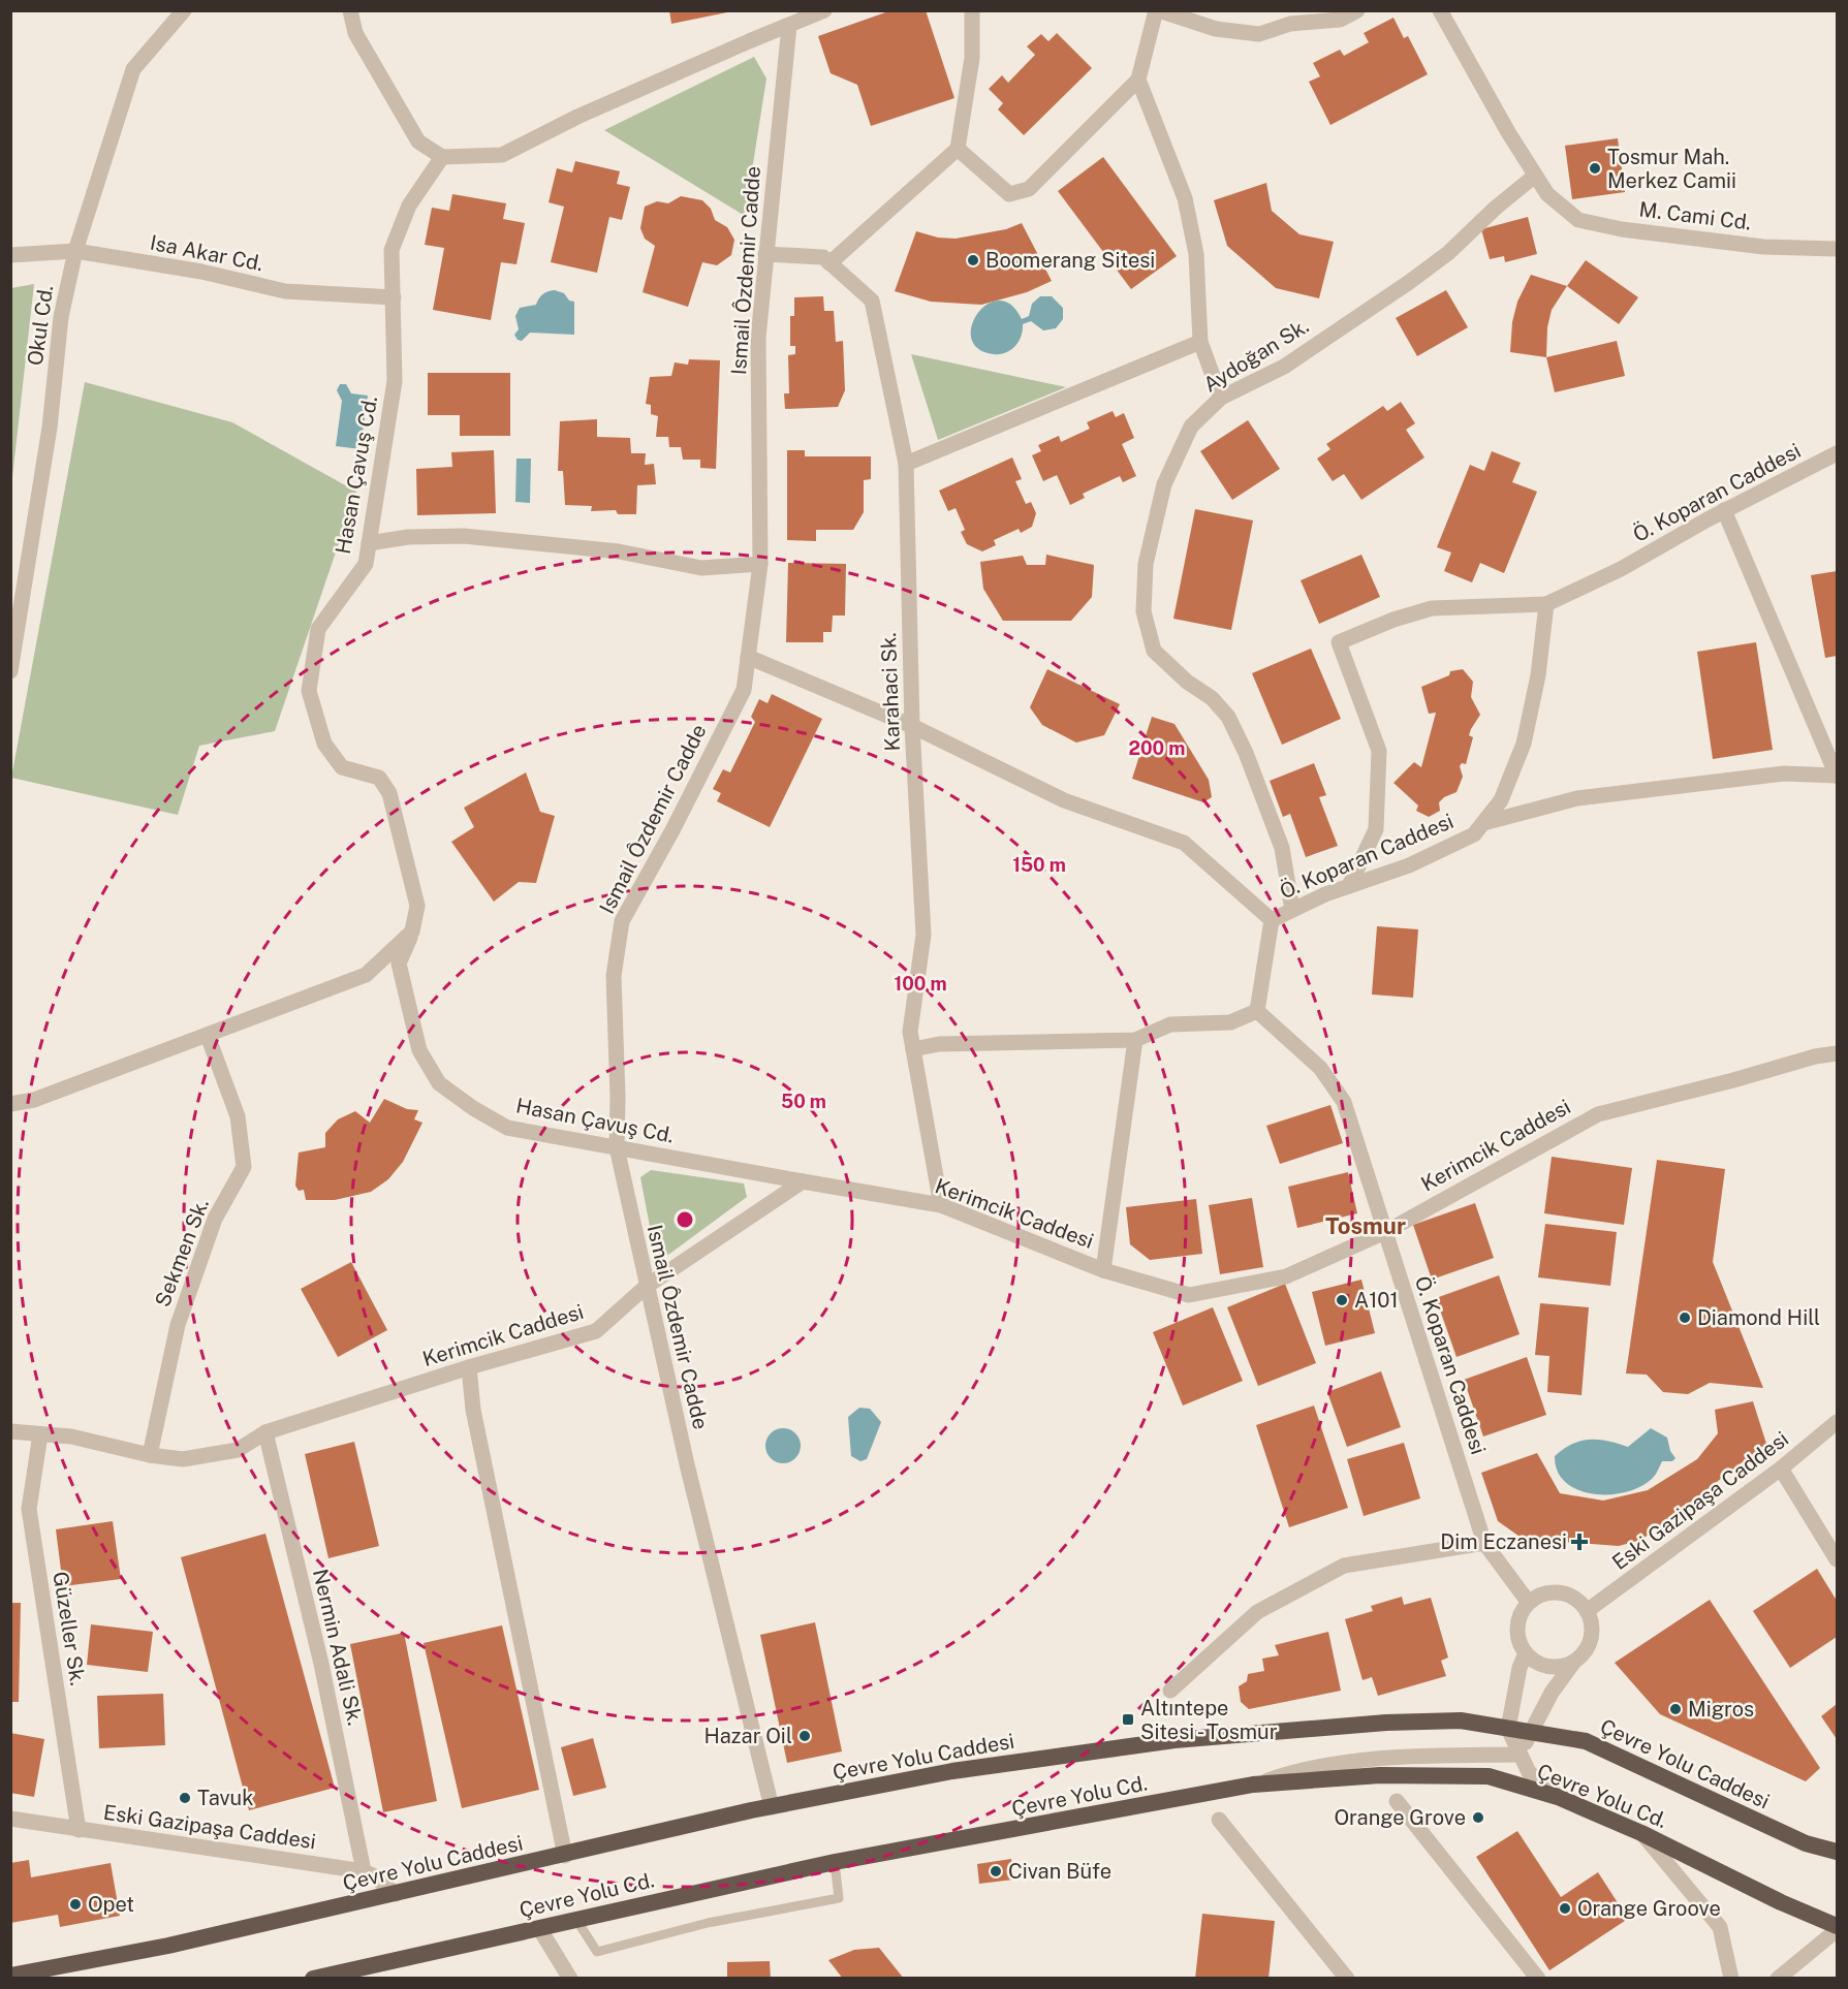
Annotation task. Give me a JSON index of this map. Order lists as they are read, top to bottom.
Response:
{
  "streets": {
    "highway": ["Çevre Yolu Caddesi", "Çevre Yolu Cd."],
    "street": [
      "M. Cami Cd.",
      "Isa Akar Cd.",
      "Ismail Ôzdemir Cadde",
      "Okul Cd.",
      "Aydoğan Sk.",
      "Hasan Çavuş Cd.",
      "Ö. Koparan Caddesi",
      "Karahaci Sk.",
      "Kerimcik Caddesi",
      "Sekmen Sk.",
      "Eski Gazipaşa Caddesi",
      "Güzeller Sk.",
      "Nermin Adali Sk."
    ]
  },
  "crossings": [
    ["M. Cami Cd.", "Aydoğan Sk."],
    ["Isa Akar Cd.", "Okul Cd."],
    ["Isa Akar Cd.", "Hasan Çavuş Cd."],
    ["Ismail Ôzdemir Cadde", "Hasan Çavuş Cd."],
    ["Ismail Ôzdemir Cadde", "Karahaci Sk."],
    ["Ismail Ôzdemir Cadde", "Kerimcik Caddesi"],
    ["Ismail Ôzdemir Cadde", "Çevre Yolu Caddesi"],
    ["Aydoğan Sk.", "Ö. Koparan Caddesi"],
    ["Hasan Çavuş Cd.", "Kerimcik Caddesi"],
    ["Ö. Koparan Caddesi", "Kerimcik Caddesi"],
    ["Ö. Koparan Caddesi", "Eski Gazipaşa Caddesi"],
    ["Karahaci Sk.", "Kerimcik Caddesi"],
    ["Kerimcik Caddesi", "Sekmen Sk."],
    ["Kerimcik Caddesi", "Güzeller Sk."],
    ["Kerimcik Caddesi", "Nermin Adali Sk."],
    ["Eski Gazipaşa Caddesi", "Güzeller Sk."],
    ["Eski Gazipaşa Caddesi", "Nermin Adali Sk."],
    ["Eski Gazipaşa Caddesi", "Çevre Yolu Caddesi"]
  ],
  "districts": ["Tosmur"],
  "places": {
    "other": [
      "Tosmur Mah. Merkez Camii",
      "Boomerang Sitesi",
      "A101",
      "Diamond Hill",
      "Migros",
      "Hazar Oil",
      "Tavuk",
      "Orange Grove",
      "Civan Büfe",
      "Opet",
      "Orange Groove"
    ],
    "health": ["Dim Eczanesi"],
    "transit": ["Altıntepe Sitesi - Tosmur"]
  },
  "rings": [
    "200 m",
    "150 m",
    "100 m",
    "50 m"
  ]
}
